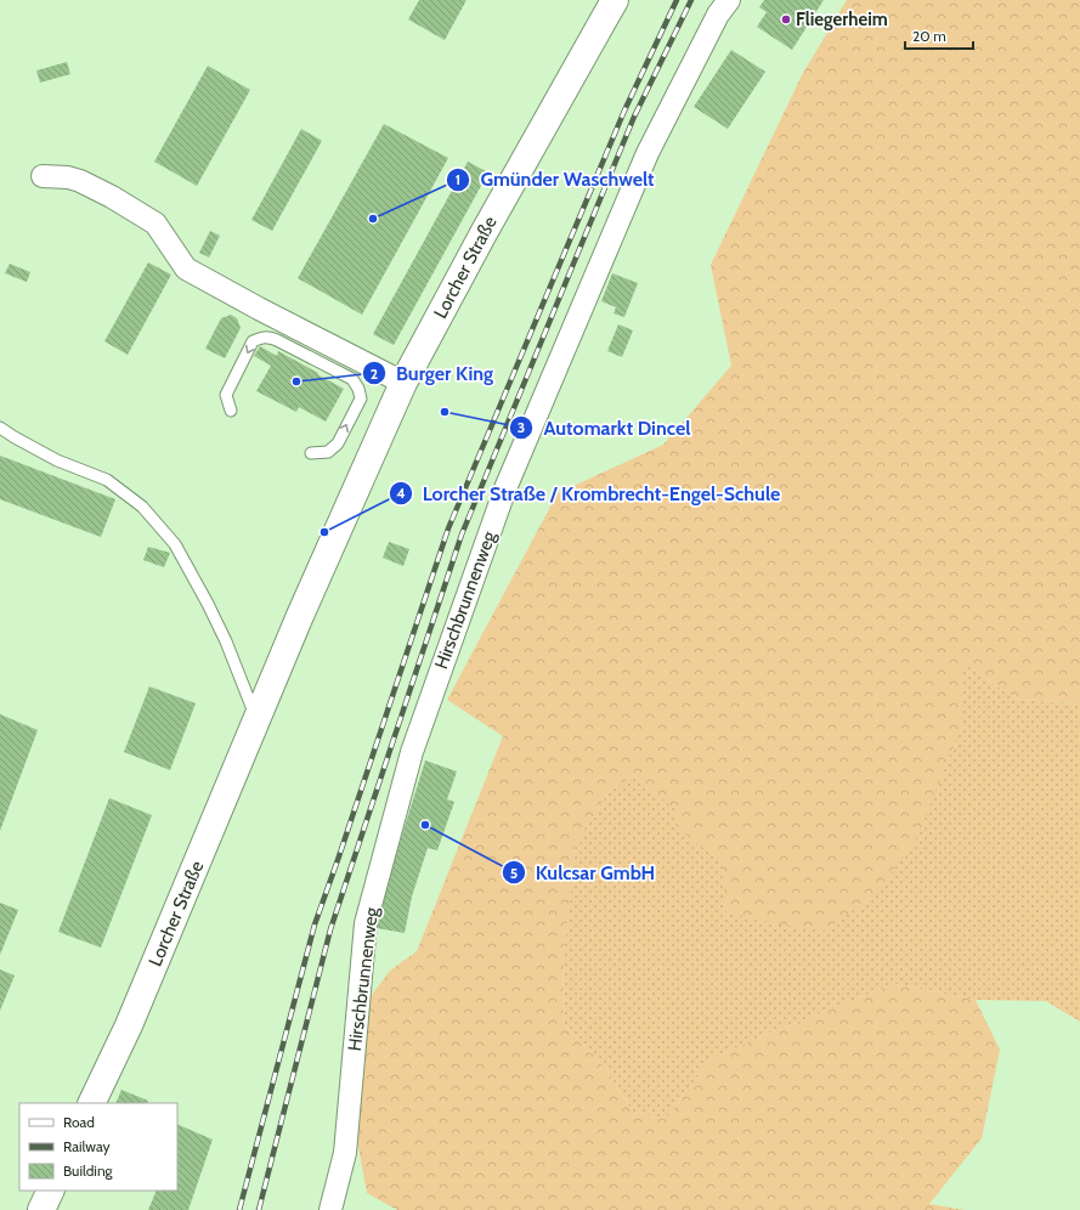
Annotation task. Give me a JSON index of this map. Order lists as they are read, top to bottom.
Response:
{
  "streets": {
    "street": ["Lorcher Straße", "Hirschbrunnenweg"]
  },
  "places": [
    "Fliegerheim",
    "Gmünder Waschwelt",
    "Burger King",
    "Automarkt Dincel",
    "Lorcher Straße / Krombrecht-Engel-Schule",
    "Kulcsar GmbH"
  ],
  "legend": ["Road", "Railway", "Building"],
  "scale_bar": "20 m"
}
